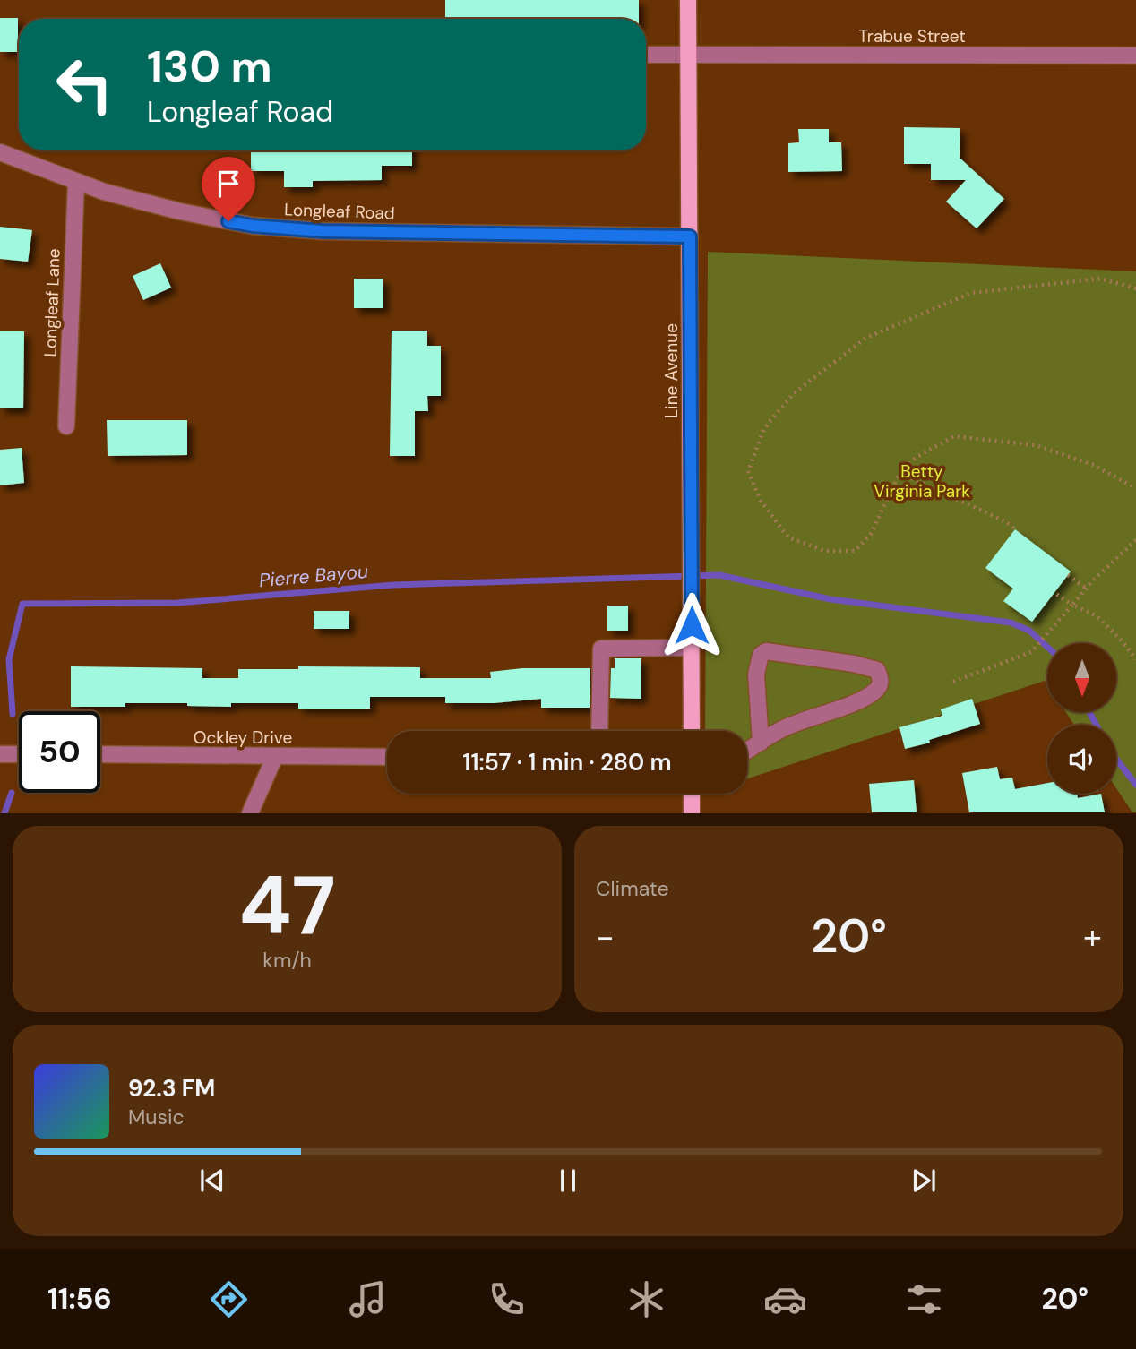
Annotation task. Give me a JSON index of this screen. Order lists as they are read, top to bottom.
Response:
{
  "streets": {
    "main road": ["Line Avenue"],
    "street": [
      "Trabue Street",
      "Longleaf Road",
      "Longleaf Lane",
      "Ockley Drive"
    ]
  },
  "crossings": [
    ["Trabue Street", "Line Avenue"],
    ["Longleaf Road", "Longleaf Lane"],
    ["Longleaf Road", "Line Avenue"]
  ],
  "water": ["Pierre Bayou"],
  "parks": ["Betty Virginia Park"],
  "north": "bottom",
  "page": {
    "turn": ["130 m", "Longleaf Road"],
    "limit": "50",
    "trip": "11:57 · 1 min · 280 m",
    "tile": [
      ["47", "km/h"],
      "Climate"
    ],
    "heat": ["−", "20°", "+"],
    "song": ["92.3 FM", "Music"],
    "tabs": ["11:56", "20°"]
  }
}
